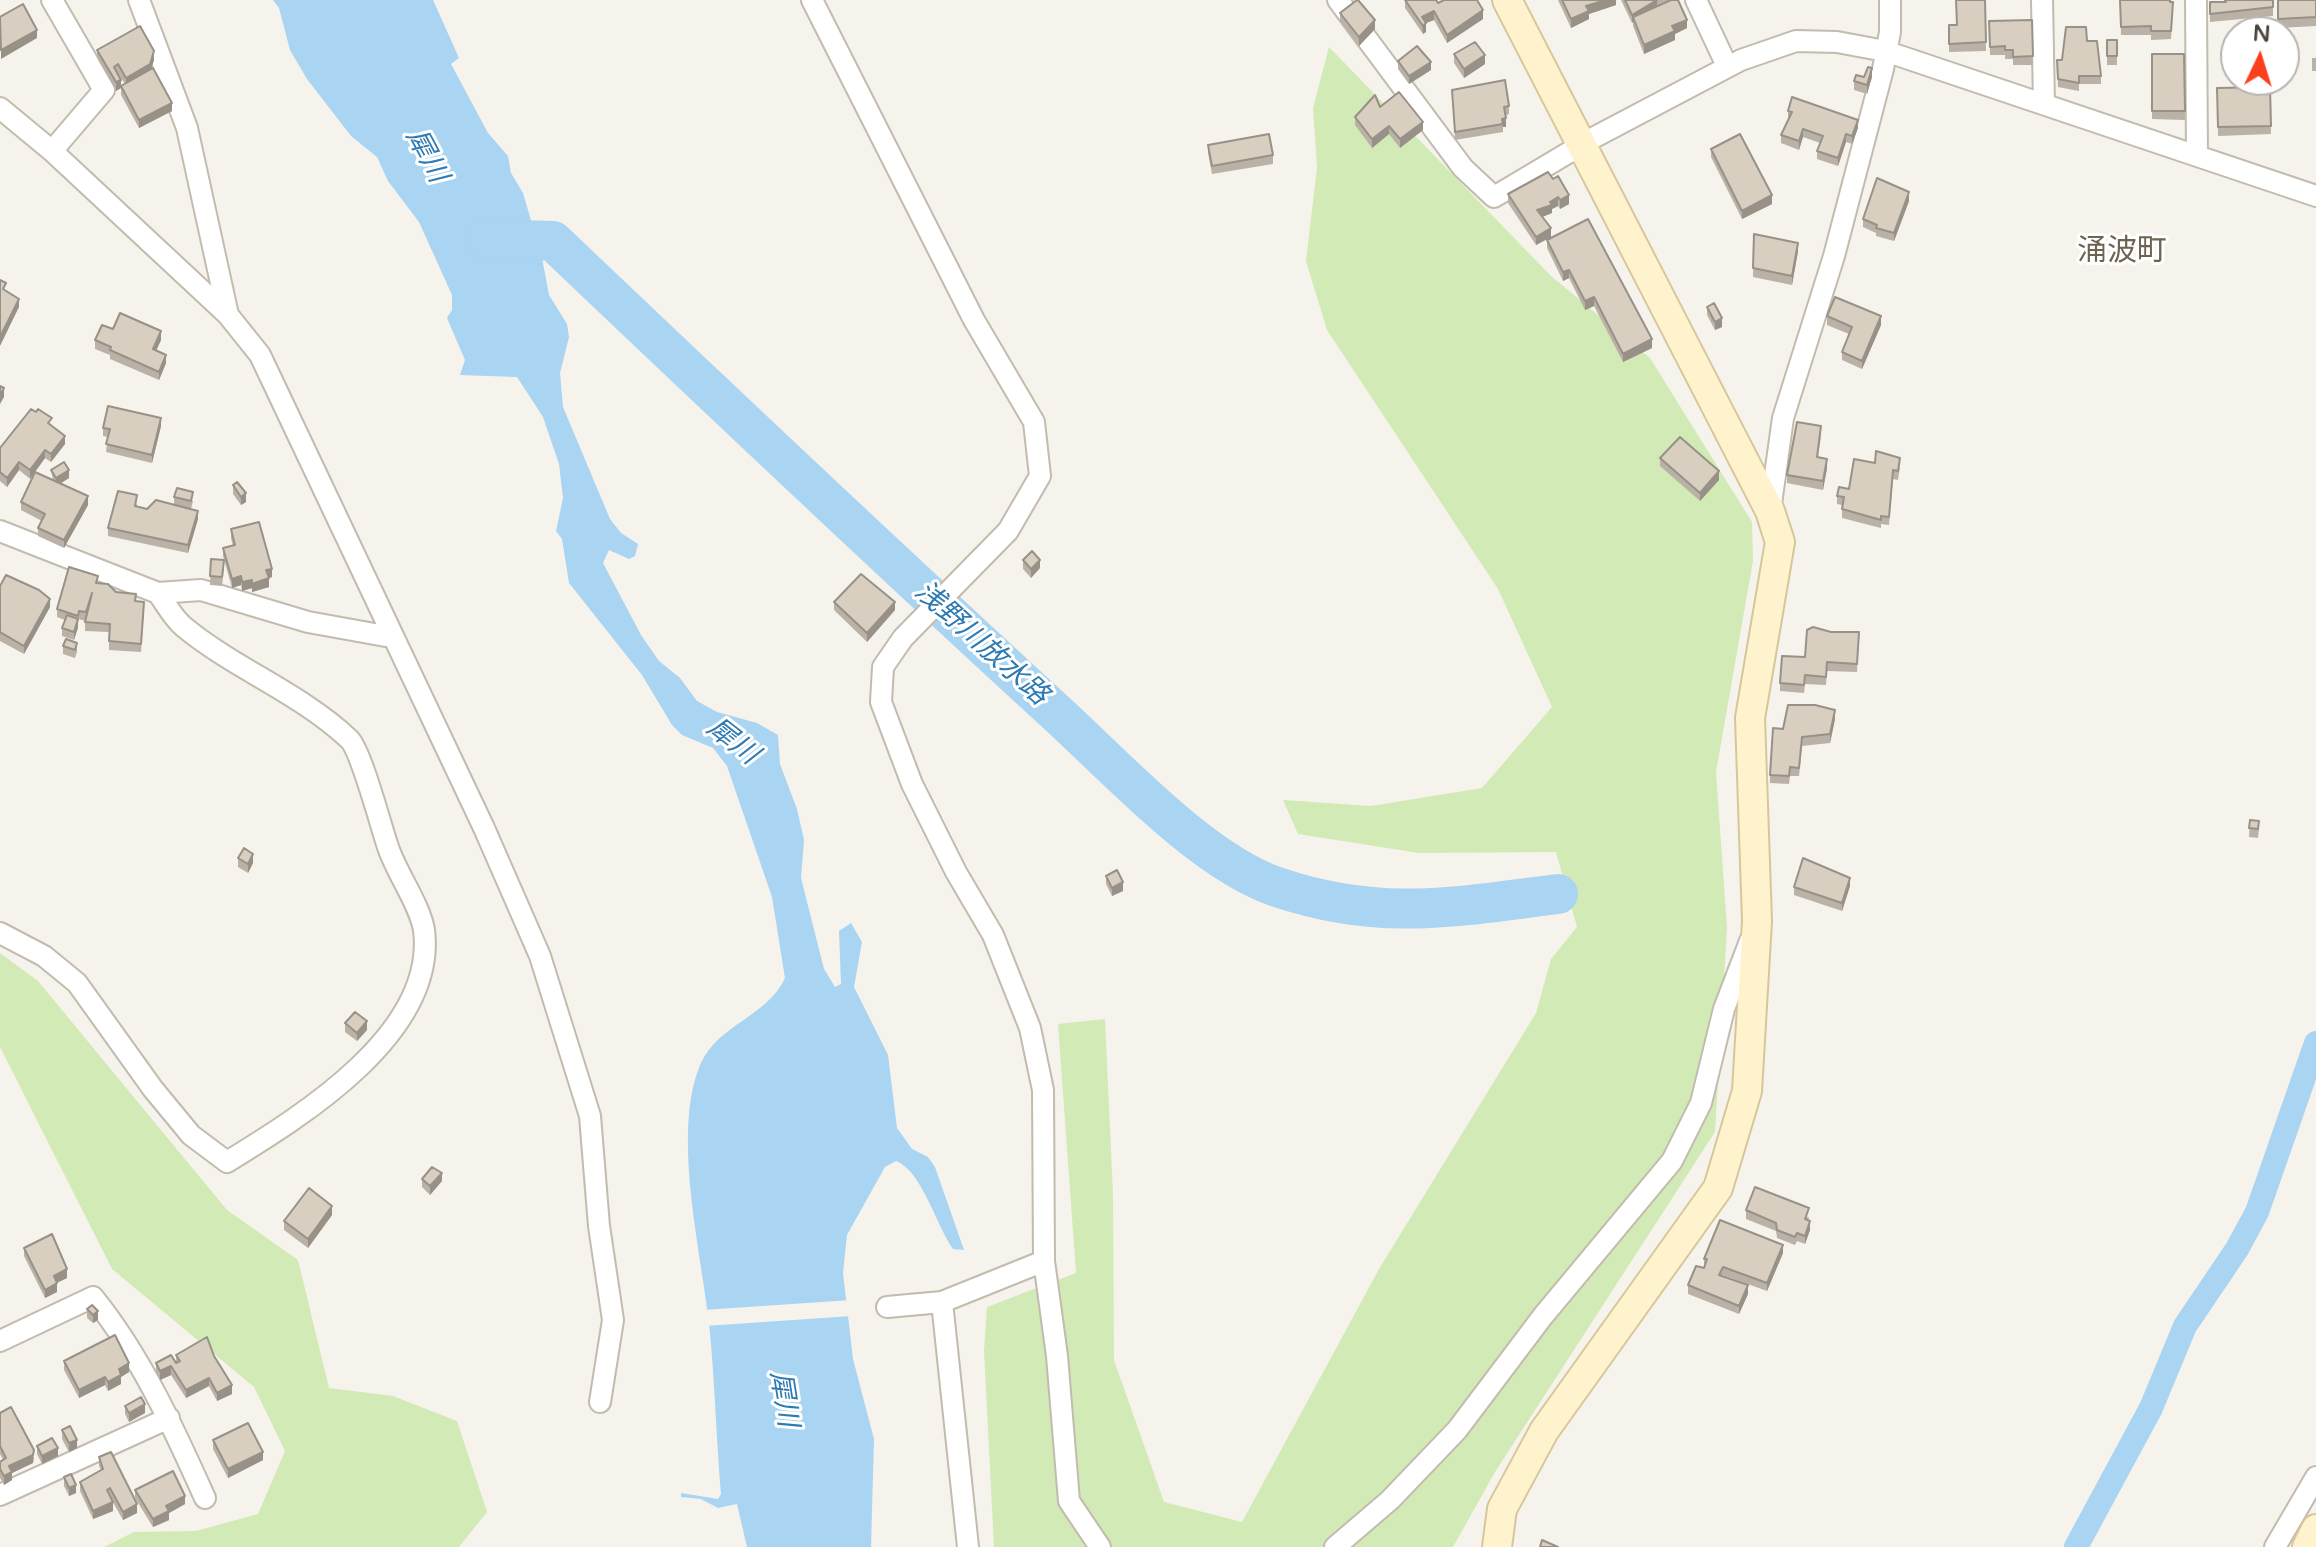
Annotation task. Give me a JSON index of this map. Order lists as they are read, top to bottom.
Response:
{
  "districts": ["涌波町"],
  "water": ["犀川", "浅野川放水路"],
  "north": "top"
}
